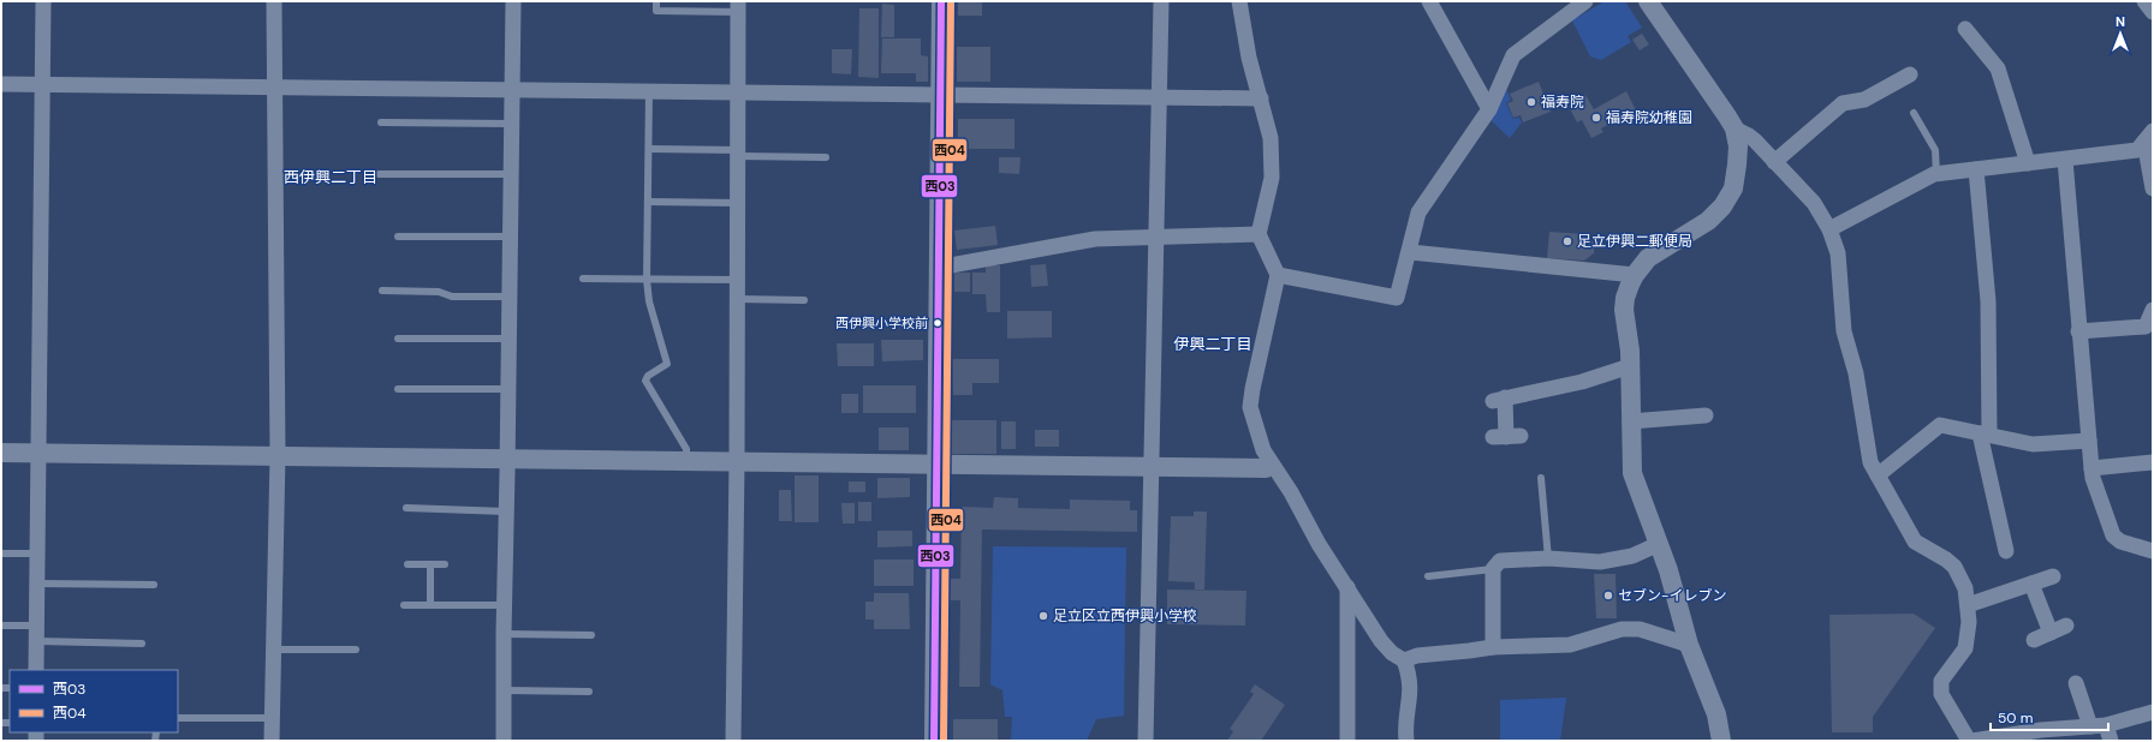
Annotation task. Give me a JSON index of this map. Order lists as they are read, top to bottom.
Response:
{
  "districts": ["西伊興二丁目", "伊興二丁目"],
  "places": [
    "福寿院",
    "福寿院幼稚園",
    "足立伊興二郵便局",
    "西伊興小学校前",
    "セブン-イレブン",
    "足立区立西伊興小学校"
  ],
  "lines": ["transit line 西03", "transit line 西04"],
  "legend": ["西03", "西04"],
  "scale_bar": "50 m",
  "north": "top"
}
